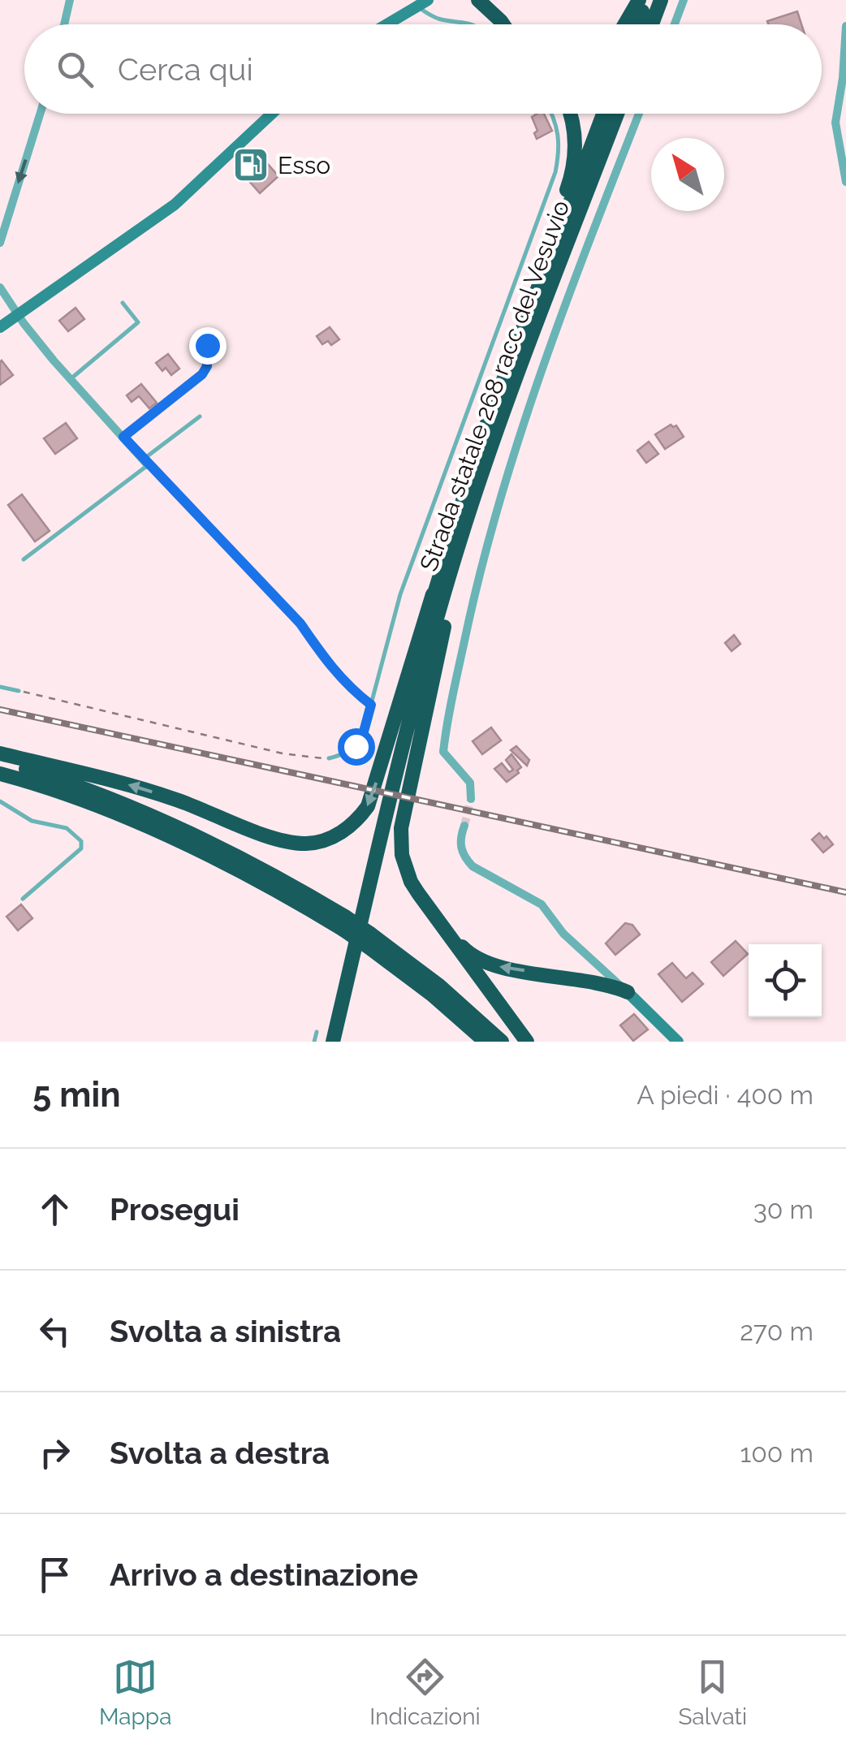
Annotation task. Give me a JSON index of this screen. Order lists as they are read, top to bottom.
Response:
{
  "streets": {
    "highway": ["Strada statale 268 racc del Vesuvio"]
  },
  "places": {
    "fuel station": ["Esso"]
  },
  "north": "top left",
  "page": {
    "search": "Cerca qui",
    "heading": ["5 min", "A piedi · 400 m"],
    "list": [
      ["Prosegui", "30 m"],
      ["Svolta a sinistra", "270 m"],
      ["Svolta a destra", "100 m"],
      "Arrivo a destinazione"
    ],
    "nav": ["Mappa", "Indicazioni", "Salvati"]
  }
}
